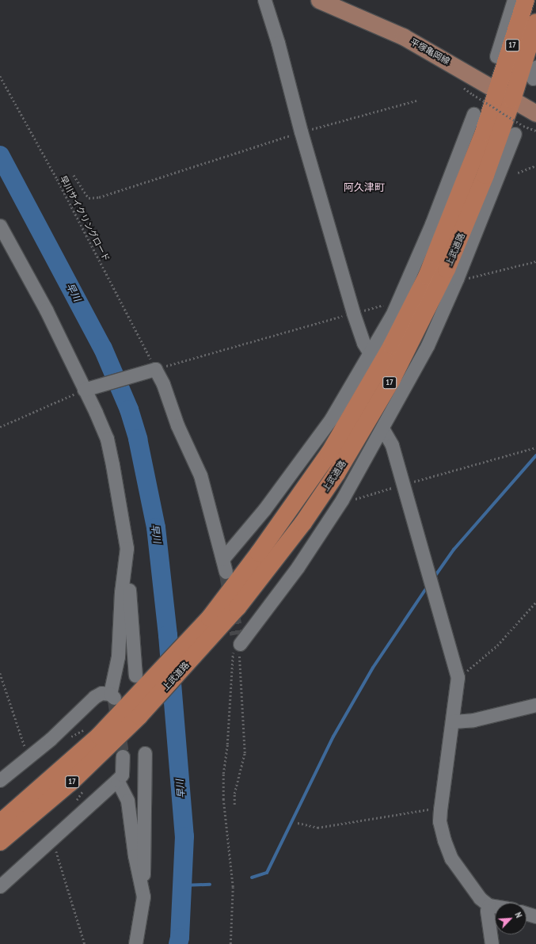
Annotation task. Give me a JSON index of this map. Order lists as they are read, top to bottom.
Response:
{
  "streets": {
    "highway": ["17", "上武道路"],
    "main road": ["平塚亀岡線"],
    "path": ["早川サイクリングロード"]
  },
  "crossings": [
    ["平塚亀岡線", "上武道路"]
  ],
  "districts": ["阿久津町"],
  "water": ["早川"],
  "north": "top right"
}
